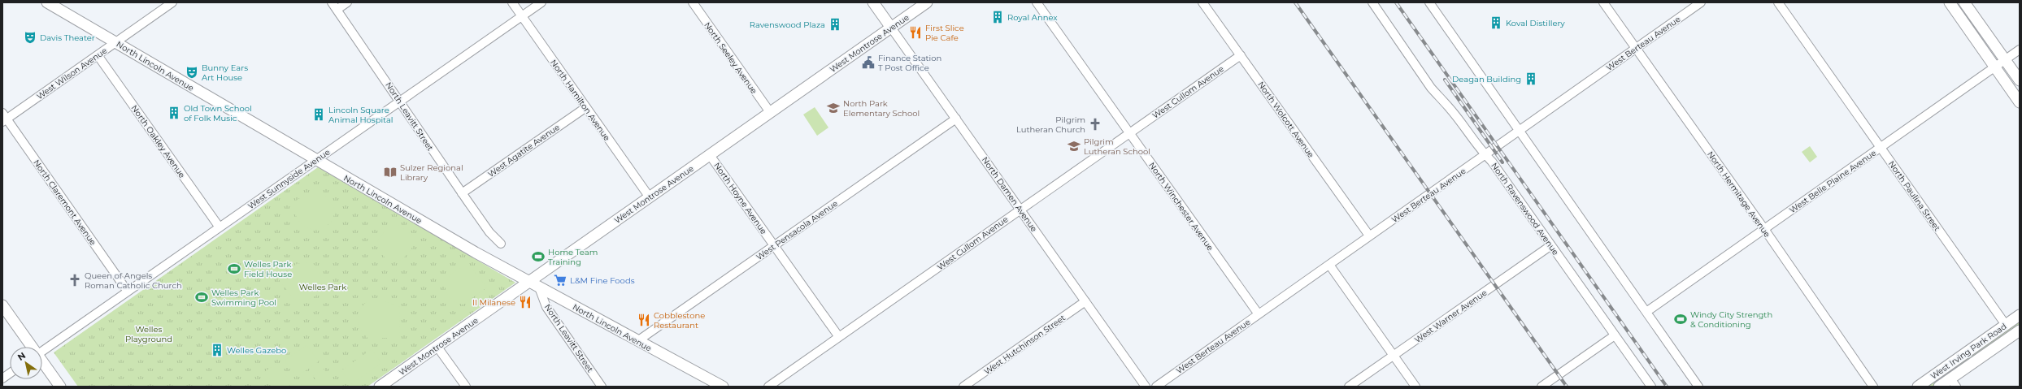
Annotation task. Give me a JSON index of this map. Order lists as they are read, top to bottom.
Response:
{
  "streets": {
    "main road": [
      "West Montrose Avenue",
      "North Lincoln Avenue",
      "North Damen Avenue",
      "West Irving Park Road"
    ],
    "street": [
      "West Berteau Avenue",
      "North Seeley Avenue",
      "West Wilson Avenue",
      "West Cullom Avenue",
      "North Hamilton Avenue",
      "North Leavitt Street",
      "North Wolcott Avenue",
      "North Oakley Avenue",
      "West Agatite Avenue",
      "West Sunnyside Avenue",
      "West Belle Plaine Avenue",
      "North Hermitage Avenue",
      "North Paulina Street",
      "North Hoyne Avenue",
      "North Claremont Avenue",
      "North Winchester Avenue",
      "North Ravenswood Avenue",
      "West Pensacola Avenue",
      "West Warner Avenue",
      "West Hutchinson Street"
    ]
  },
  "crossings": [
    ["West Montrose Avenue", "North Seeley Avenue"],
    ["West Montrose Avenue", "North Lincoln Avenue"],
    ["West Montrose Avenue", "North Hamilton Avenue"],
    ["West Montrose Avenue", "North Damen Avenue"],
    ["West Montrose Avenue", "North Hoyne Avenue"],
    ["West Berteau Avenue", "North Wolcott Avenue"],
    ["West Berteau Avenue", "North Hermitage Avenue"],
    ["West Berteau Avenue", "North Winchester Avenue"],
    ["West Berteau Avenue", "North Ravenswood Avenue"],
    ["North Lincoln Avenue", "West Wilson Avenue"],
    ["North Lincoln Avenue", "North Leavitt Street"],
    ["North Lincoln Avenue", "West Sunnyside Avenue"],
    ["North Lincoln Avenue", "West Pensacola Avenue"],
    ["West Wilson Avenue", "North Oakley Avenue"],
    ["West Wilson Avenue", "North Claremont Avenue"],
    ["West Cullom Avenue", "North Wolcott Avenue"],
    ["West Cullom Avenue", "North Damen Avenue"],
    ["West Cullom Avenue", "North Hoyne Avenue"],
    ["West Cullom Avenue", "North Winchester Avenue"],
    ["North Hamilton Avenue", "West Agatite Avenue"],
    ["North Hamilton Avenue", "West Sunnyside Avenue"],
    ["North Leavitt Street", "West Agatite Avenue"],
    ["North Leavitt Street", "West Sunnyside Avenue"],
    ["North Oakley Avenue", "West Sunnyside Avenue"],
    ["West Sunnyside Avenue", "North Claremont Avenue"],
    ["West Belle Plaine Avenue", "North Hermitage Avenue"],
    ["West Belle Plaine Avenue", "North Paulina Street"],
    ["North Damen Avenue", "West Pensacola Avenue"],
    ["North Damen Avenue", "West Hutchinson Street"],
    ["North Paulina Street", "West Irving Park Road"],
    ["North Hoyne Avenue", "West Pensacola Avenue"],
    ["North Ravenswood Avenue", "West Warner Avenue"]
  ],
  "parks": ["Welles Park", "Welles Playground"],
  "places": {
    "building": [
      "Royal Annex",
      "Koval Distillery",
      "Ravenswood Plaza",
      "Deagan Building",
      "Old Town School of Folk Music",
      "Lincoln Square Animal Hospital",
      "Welles Gazebo"
    ],
    "restaurant": ["First Slice Pie Cafe", "Il Milanese", "Cobblestone Restaurant"],
    "theatre": ["Davis Theater", "Bunny Ears Art House"],
    "public building": ["Finance Station T Post Office"],
    "school or university": ["North Park Elementary School", "Pilgrim Lutheran School"],
    "church": ["Pilgrim Lutheran Church", "Queen of Angels Roman Catholic Church"],
    "library": ["Sulzer Regional Library"],
    "sports": [
      "Home Team Training",
      "Welles Park Field House",
      "Welles Park Swimming Pool",
      "Windy City Strength & Conditioning"
    ],
    "supermarket": ["L&M Fine Foods"]
  },
  "north": "top left"
}
